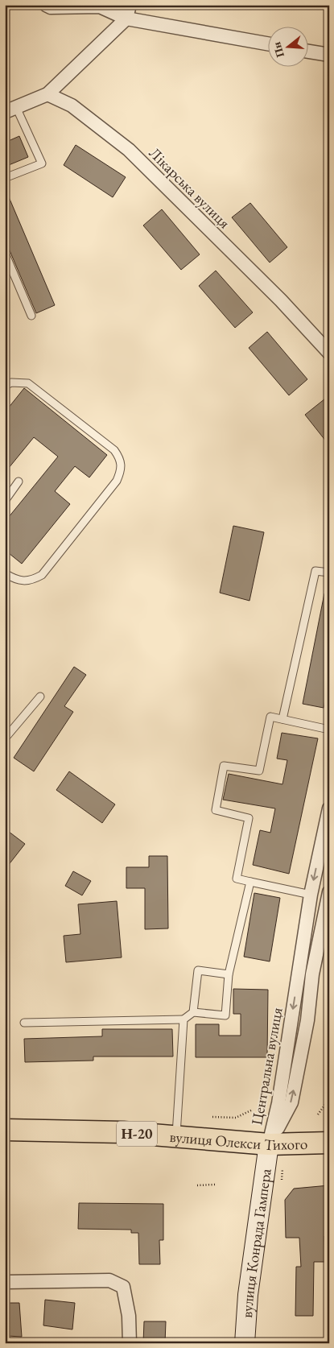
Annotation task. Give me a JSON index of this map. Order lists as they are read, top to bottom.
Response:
{
  "streets": {
    "main road": ["Н-20", "вулиця Олекси Тихого", "вулиця Конрада Гампера"],
    "street": ["Лікарська вулиця", "Центральна вулиця"]
  },
  "crossings": [
    ["Центральна вулиця", "вулиця Олекси Тихого"],
    ["Центральна вулиця", "вулиця Конрада Гампера"],
    ["вулиця Олекси Тихого", "вулиця Конрада Гампера"]
  ],
  "north": "left"
}
